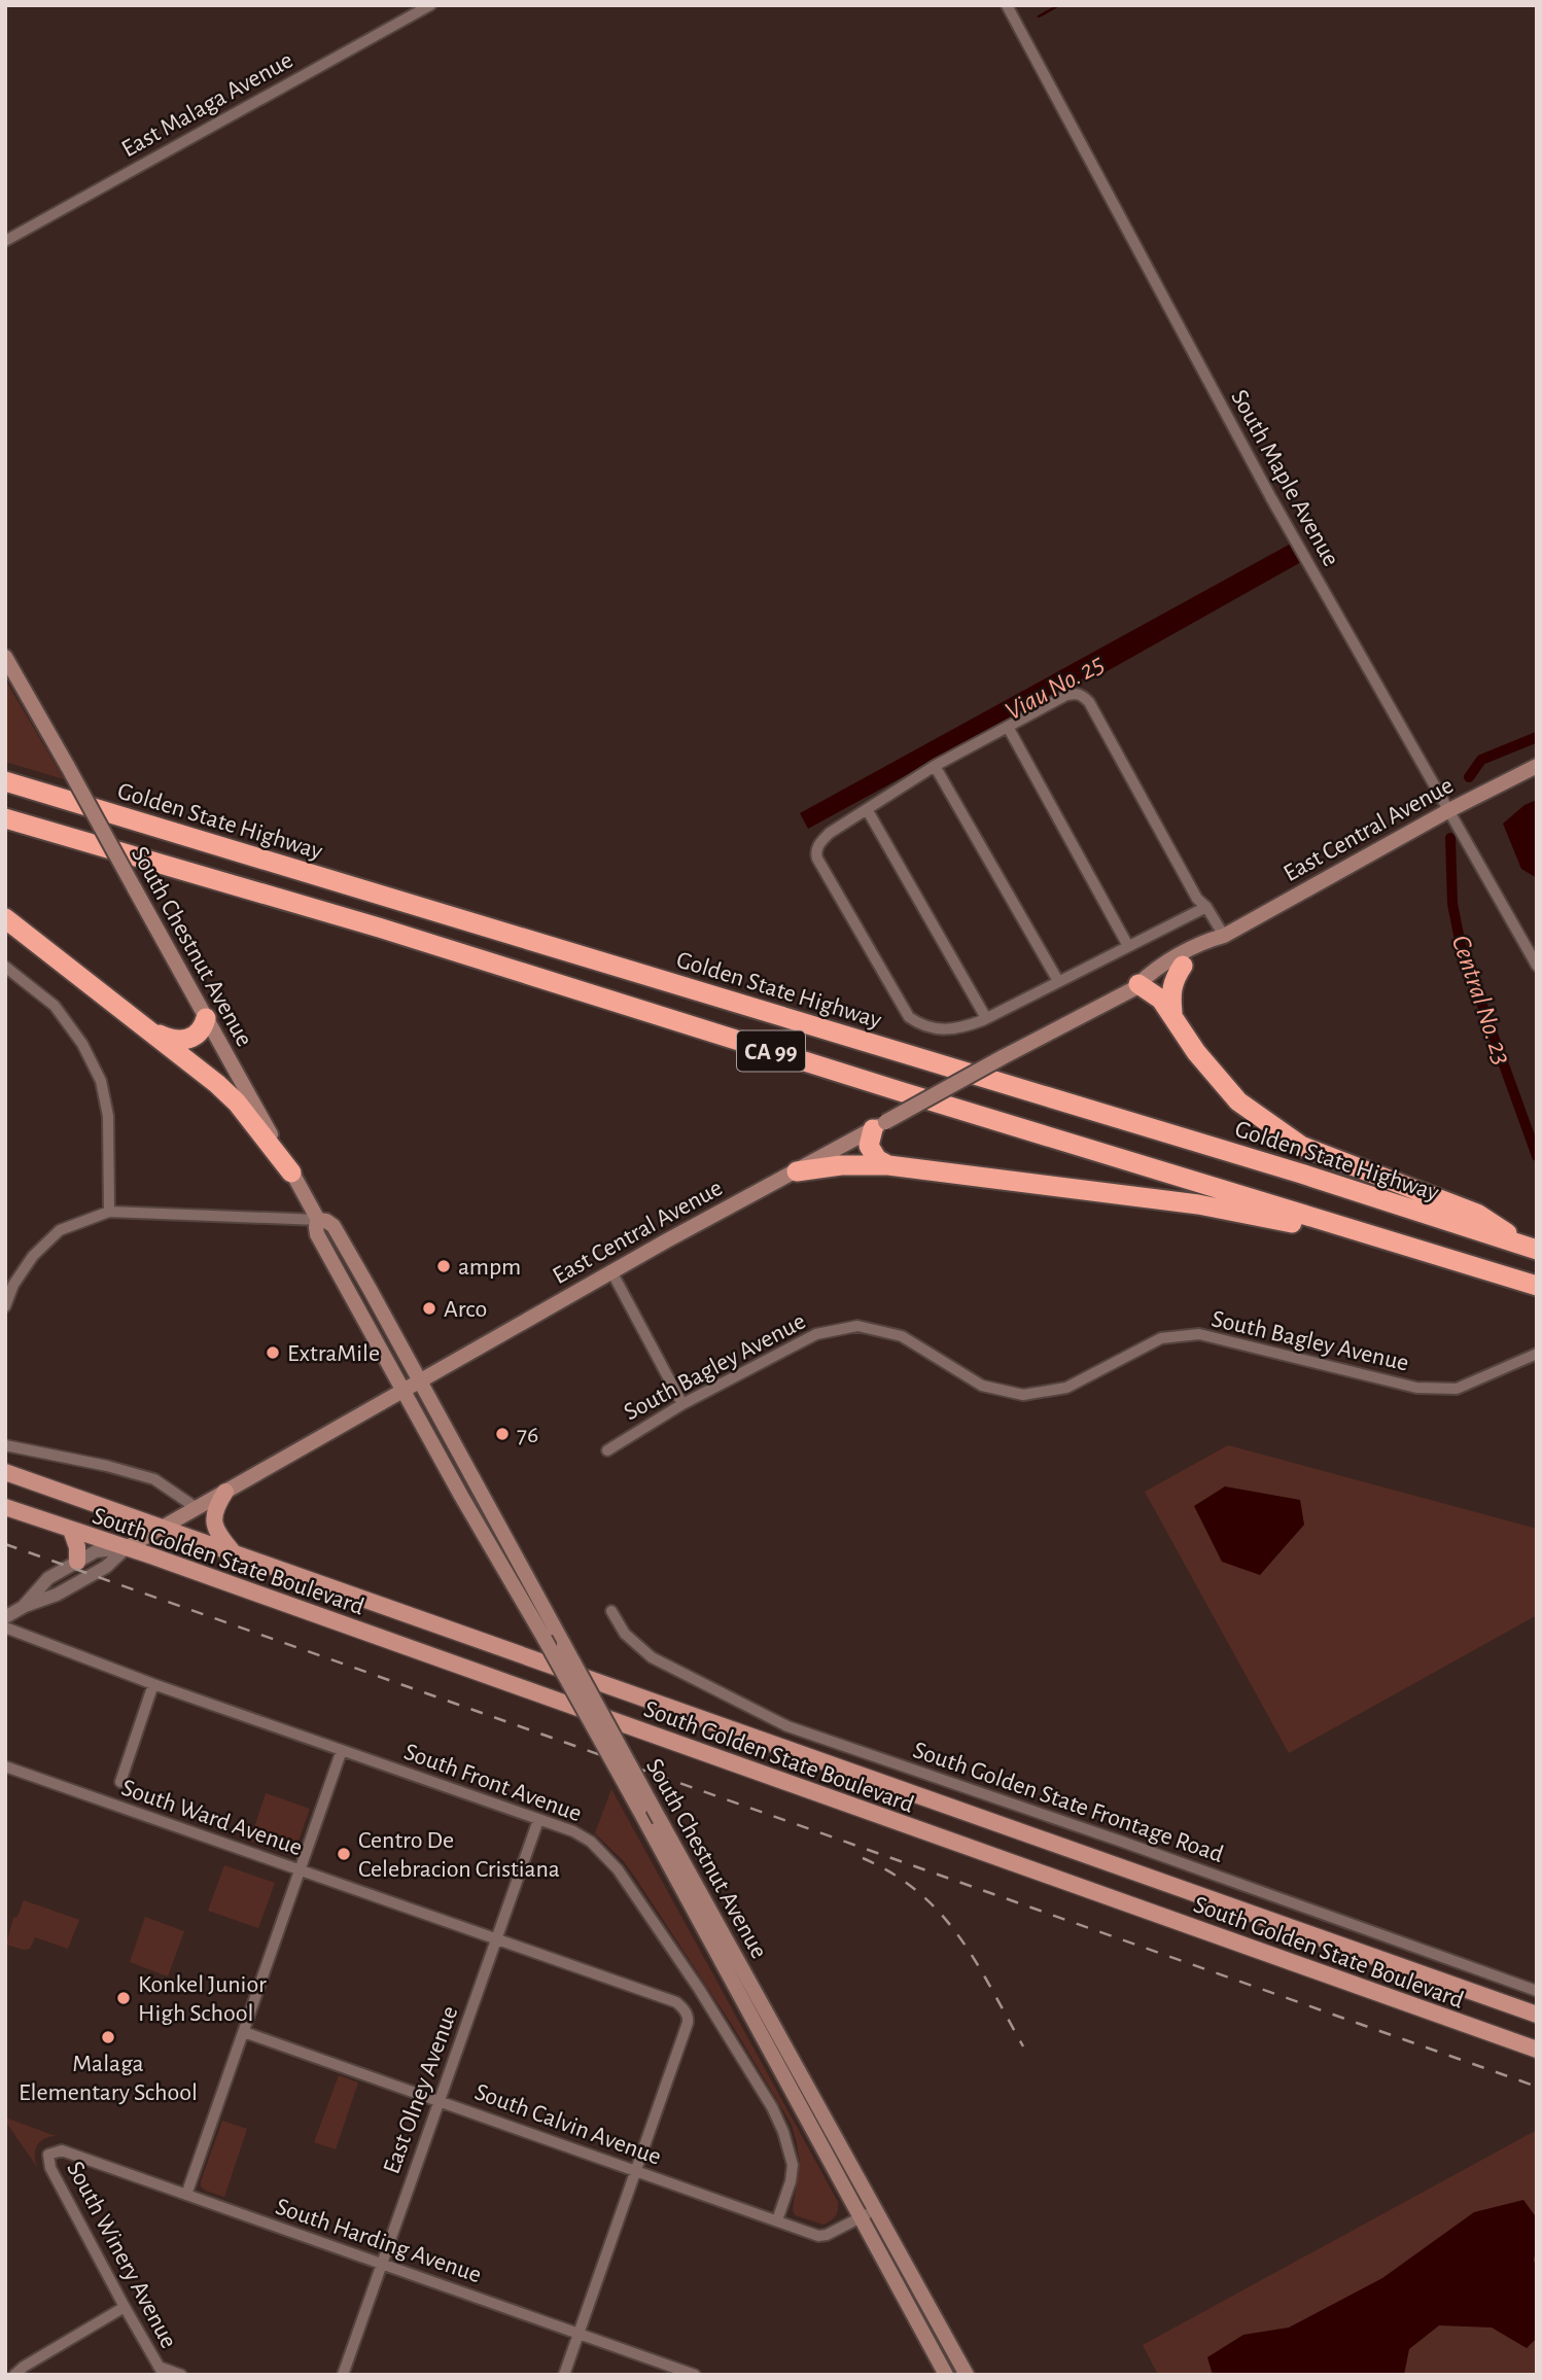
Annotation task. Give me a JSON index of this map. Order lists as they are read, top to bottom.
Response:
{
  "streets": {
    "highway": ["Golden State Highway", "CA 99"],
    "main road": ["East Central Avenue", "South Chestnut Avenue", "South Golden State Boulevard"],
    "street": [
      "East Malaga Avenue",
      "South Maple Avenue",
      "South Bagley Avenue",
      "South Front Avenue",
      "South Golden State Frontage Road",
      "South Ward Avenue",
      "East Olney Avenue",
      "South Calvin Avenue",
      "South Harding Avenue",
      "South Winery Avenue"
    ]
  },
  "crossings": [
    ["South Maple Avenue", "East Central Avenue"],
    ["East Central Avenue", "South Chestnut Avenue"],
    ["East Central Avenue", "South Golden State Boulevard"],
    ["South Chestnut Avenue", "South Calvin Avenue"],
    ["South Front Avenue", "East Olney Avenue"],
    ["South Front Avenue", "South Calvin Avenue"],
    ["South Ward Avenue", "East Olney Avenue"],
    ["South Ward Avenue", "South Calvin Avenue"],
    ["East Olney Avenue", "South Calvin Avenue"],
    ["East Olney Avenue", "South Harding Avenue"],
    ["South Harding Avenue", "South Winery Avenue"]
  ],
  "water": ["Viau No. 25", "Central No. 23"],
  "places": [
    "ampm",
    "Arco",
    "ExtraMile",
    "76",
    "Centro De Celebracion Cristiana",
    "Konkel Junior High School",
    "Malaga Elementary School"
  ]
}
